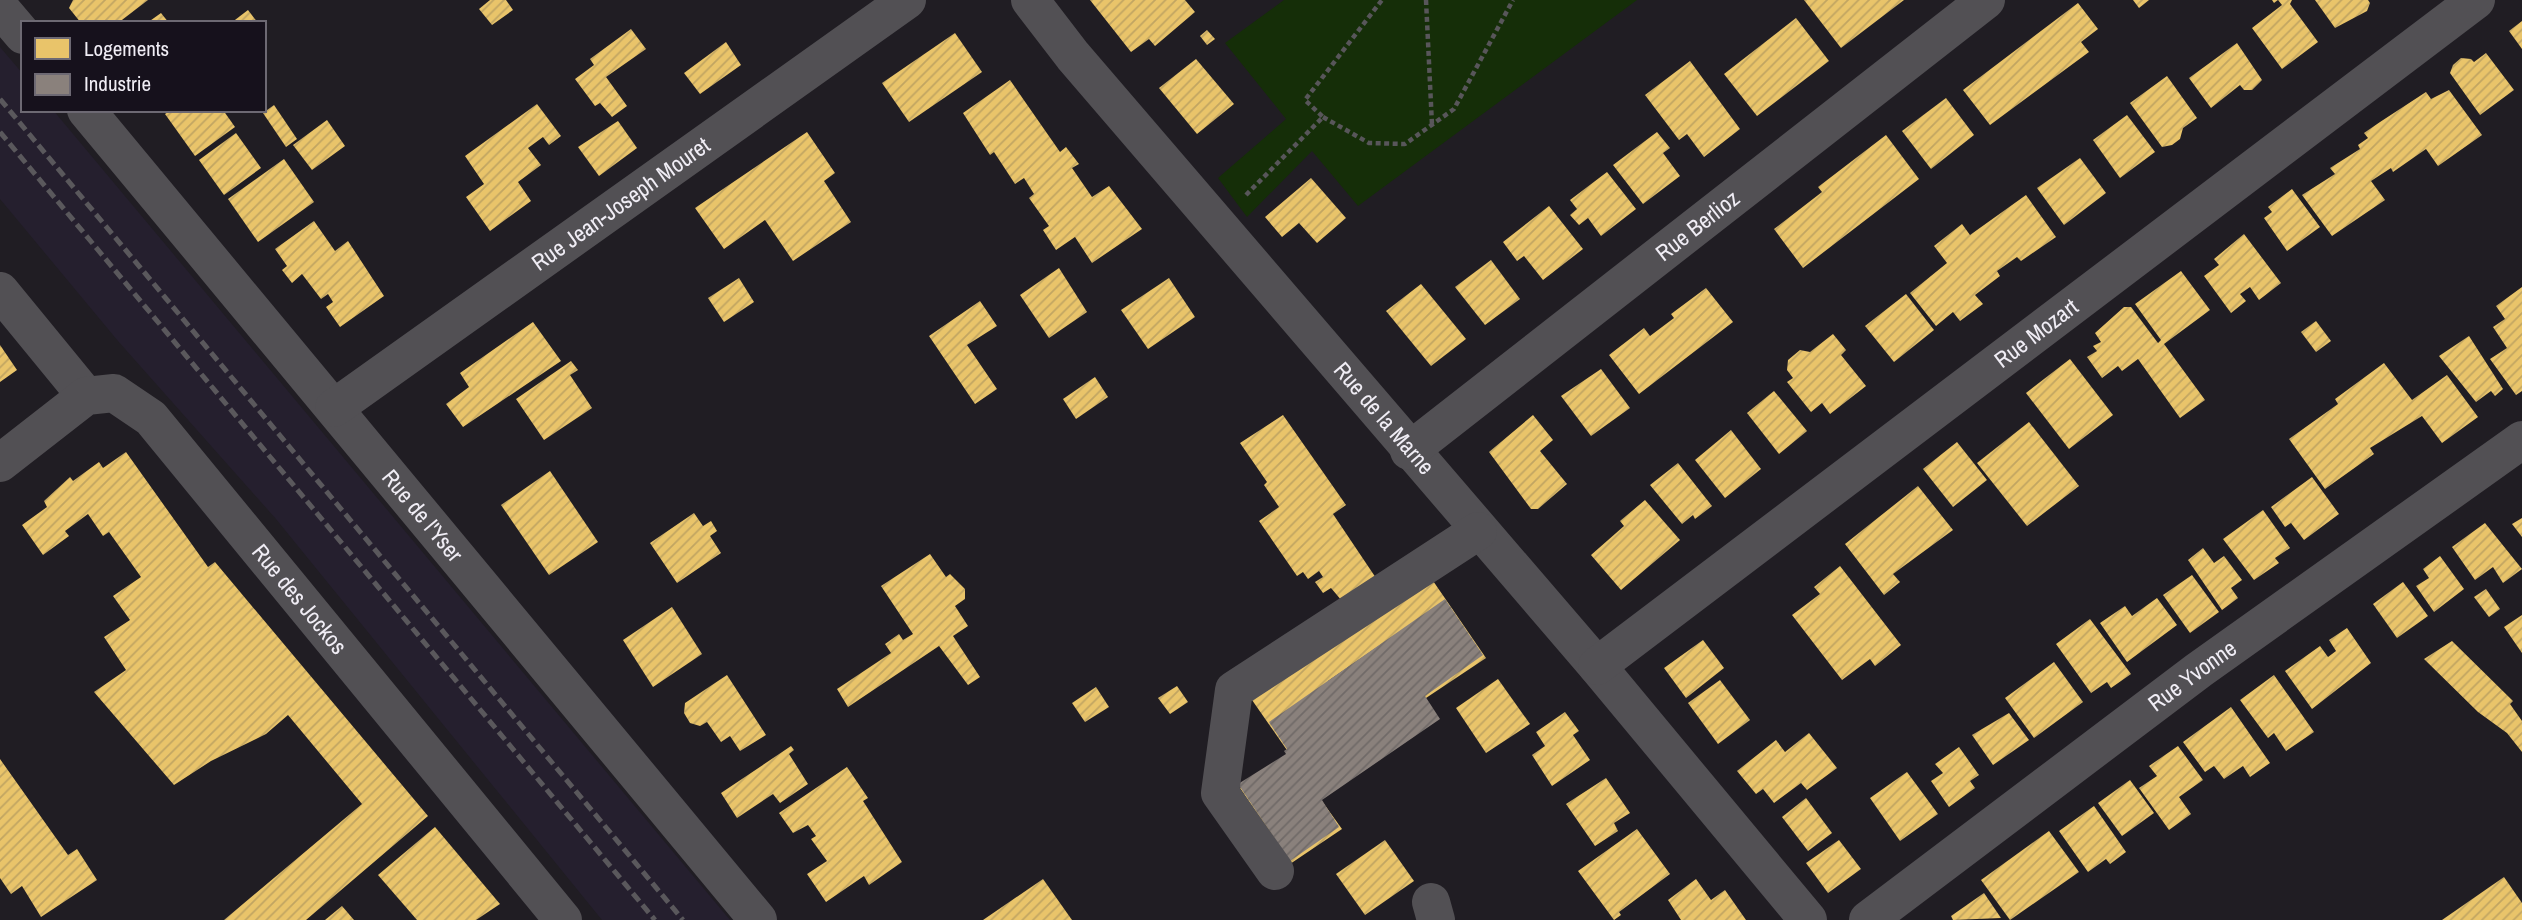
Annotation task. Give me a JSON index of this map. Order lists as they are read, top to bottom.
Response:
{
  "streets": {
    "street": [
      "Rue Jean-Joseph Mouret",
      "Rue Berlioz",
      "Rue Mozart",
      "Rue de la Marne",
      "Rue de l'Yser",
      "Rue des Jockos",
      "Rue Yvonne"
    ]
  },
  "crossings": [
    ["Rue Jean-Joseph Mouret", "Rue de l'Yser"],
    ["Rue Berlioz", "Rue de la Marne"],
    ["Rue Mozart", "Rue de la Marne"]
  ],
  "legend": ["Logements", "Industrie"]
}
